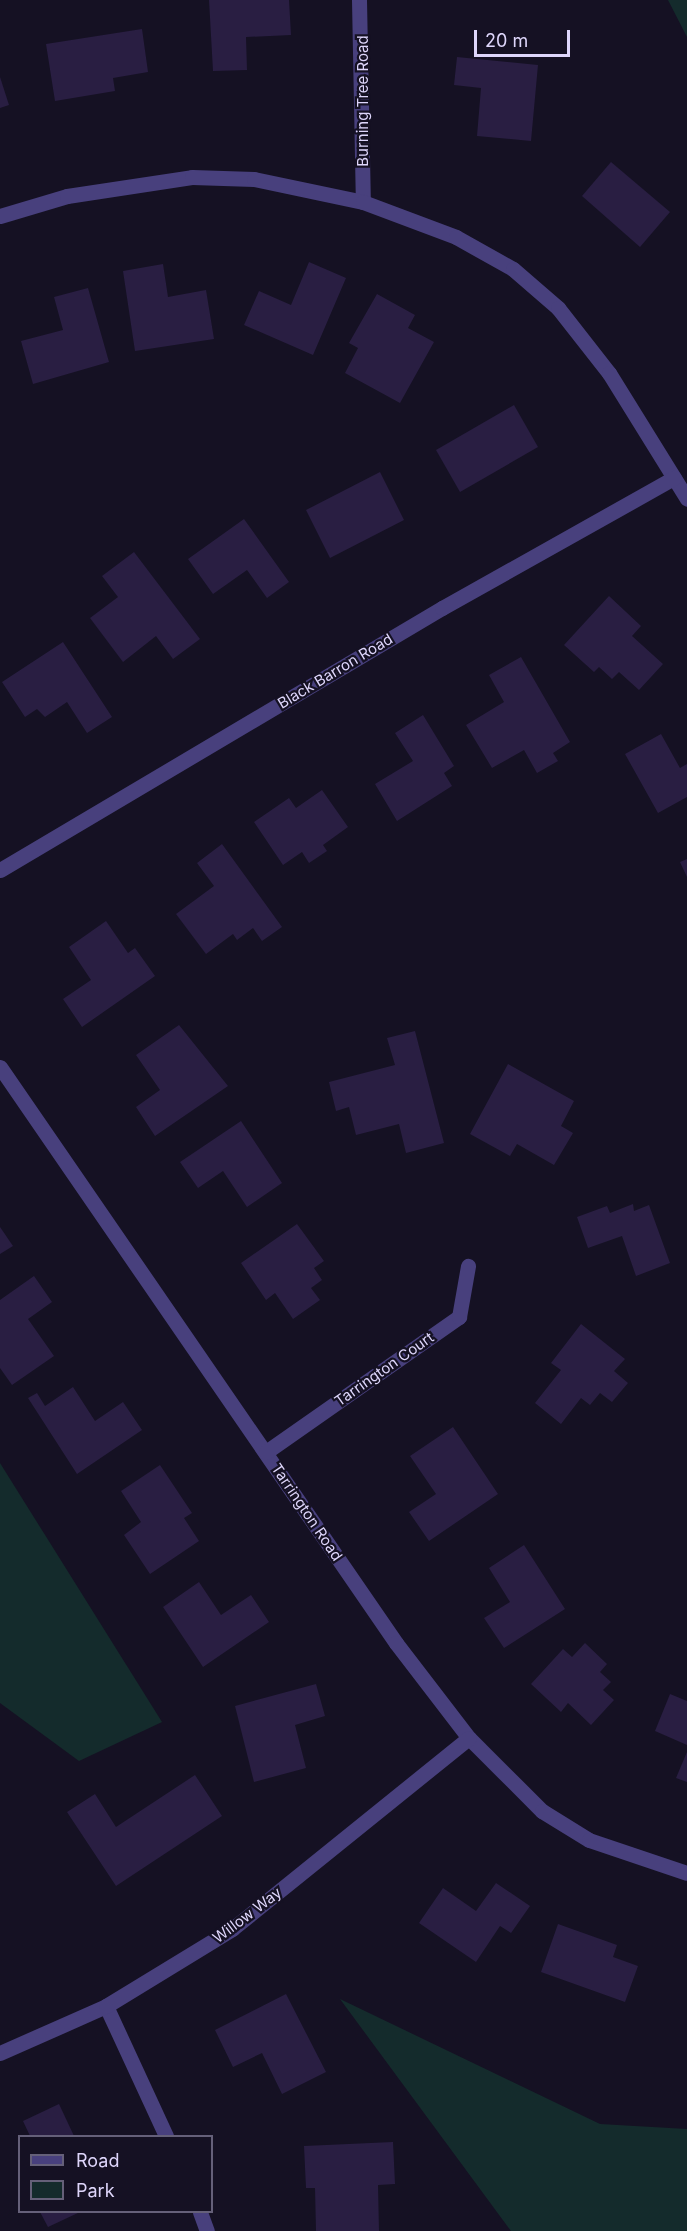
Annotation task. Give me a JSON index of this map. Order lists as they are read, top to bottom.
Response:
{
  "streets": {
    "street": [
      "Burning Tree Road",
      "Black Barron Road",
      "Tarrington Court",
      "Tarrington Road",
      "Willow Way"
    ]
  },
  "crossings": [
    ["Tarrington Court", "Tarrington Road"],
    ["Tarrington Road", "Willow Way"]
  ],
  "legend": ["Road", "Park"],
  "scale_bar": "20 m"
}
